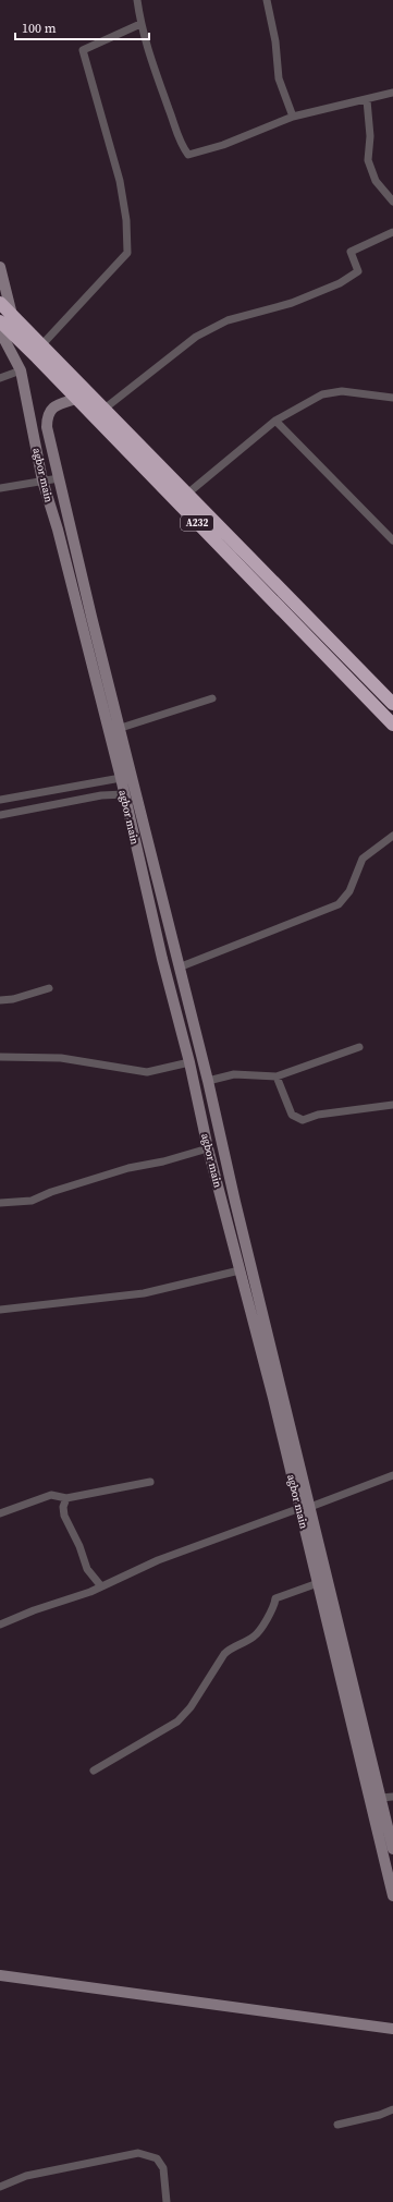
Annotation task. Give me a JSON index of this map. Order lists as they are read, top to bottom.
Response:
{
  "streets": {
    "highway": ["A232"],
    "main road": ["agbor main"]
  },
  "crossings": [
    ["agbor main", "A232"]
  ],
  "scale_bar": "100 m"
}
